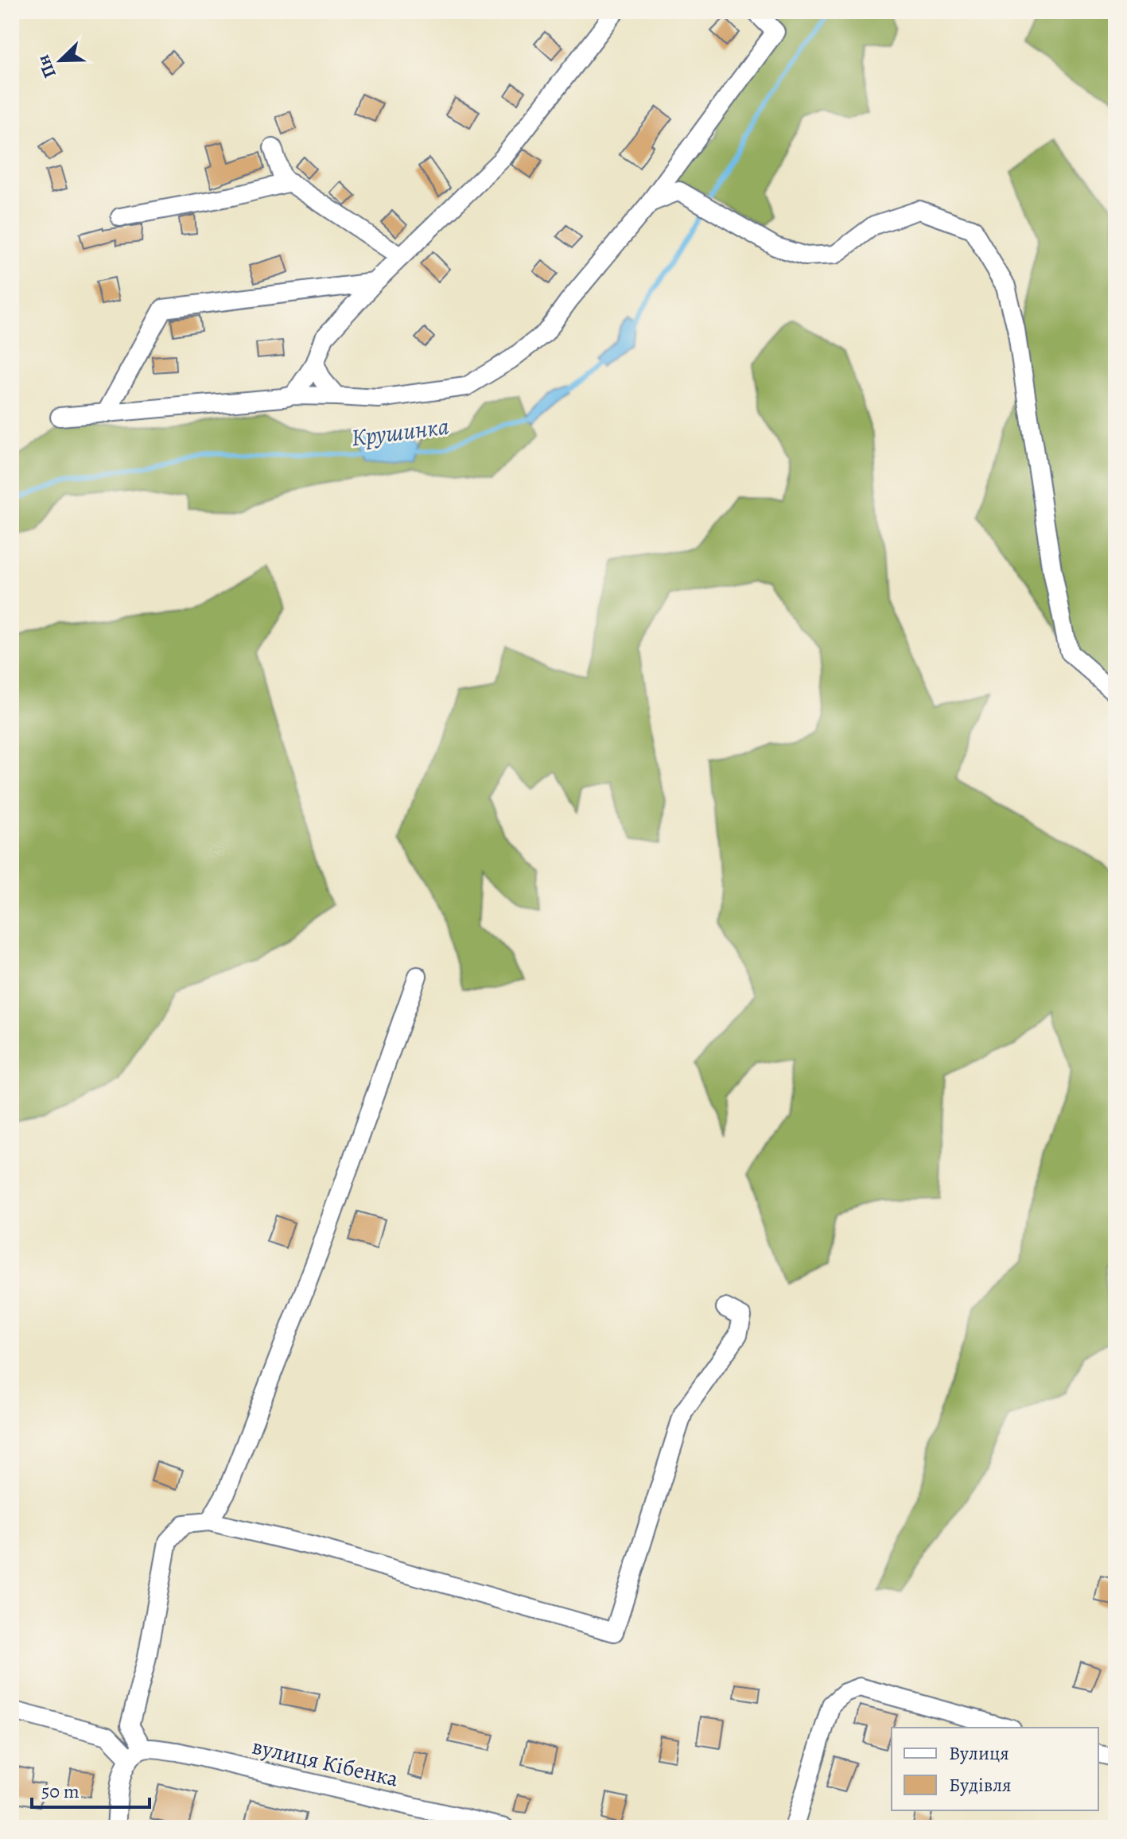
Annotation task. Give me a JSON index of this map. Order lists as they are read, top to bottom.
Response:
{
  "streets": {
    "street": ["вулиця Кібенка"]
  },
  "water": ["Крушинка"],
  "legend": ["Вулиця", "Будівля"],
  "scale_bar": "50 m",
  "north": "bottom left"
}
